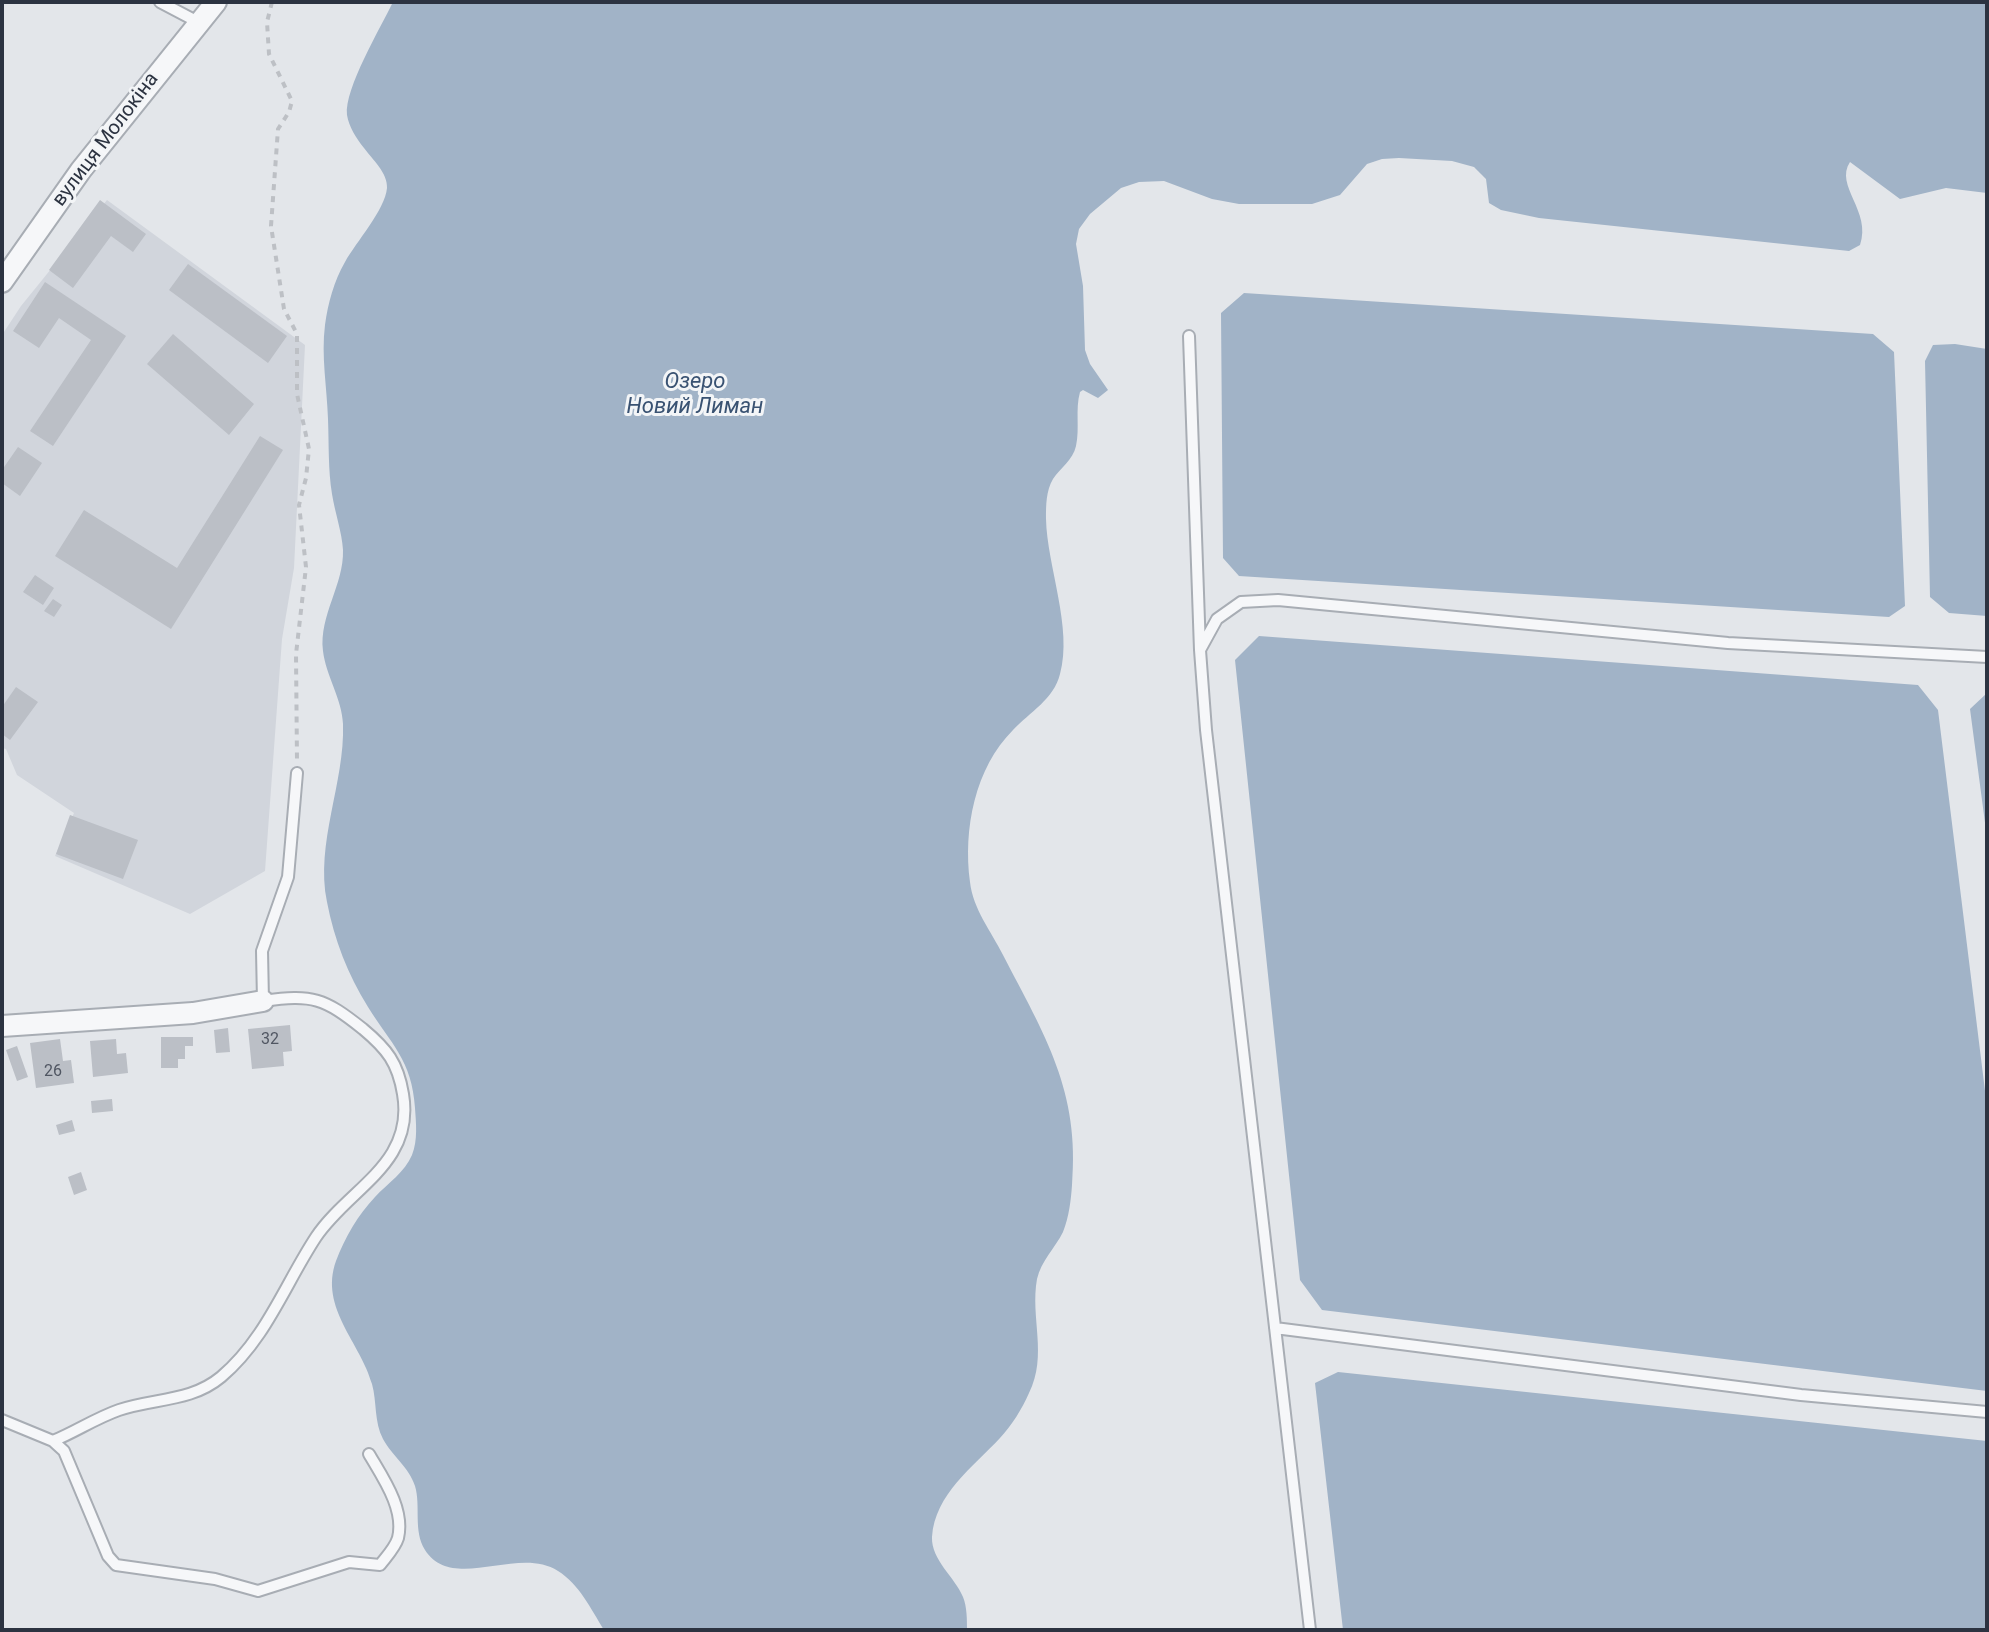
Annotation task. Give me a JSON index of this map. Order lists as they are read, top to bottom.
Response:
{
  "streets": {
    "street": ["вулиця Молокіна"]
  },
  "water": ["Озеро Новий Лиман"],
  "house_numbers": ["32", "26"]
}
